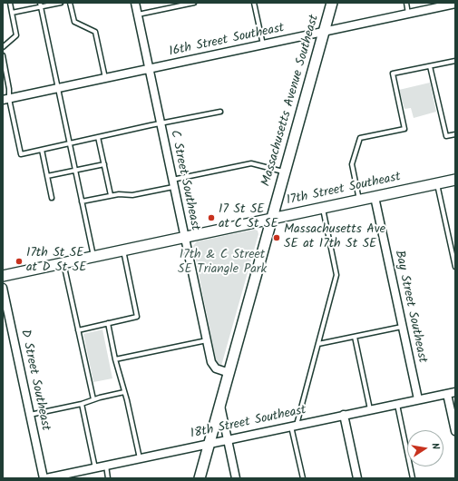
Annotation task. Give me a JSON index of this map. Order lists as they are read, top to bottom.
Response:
{
  "streets": {
    "street": [
      "16th Street Southeast",
      "Massachusetts Avenue Southeast",
      "C Street Southeast",
      "17th Street Southeast",
      "Bay Street Southeast",
      "D Street Southeast",
      "18th Street Southeast"
    ]
  },
  "crossings": [
    ["16th Street Southeast", "Massachusetts Avenue Southeast"],
    ["16th Street Southeast", "C Street Southeast"],
    ["Massachusetts Avenue Southeast", "C Street Southeast"],
    ["Massachusetts Avenue Southeast", "17th Street Southeast"],
    ["Massachusetts Avenue Southeast", "18th Street Southeast"],
    ["C Street Southeast", "17th Street Southeast"],
    ["17th Street Southeast", "Bay Street Southeast"],
    ["Bay Street Southeast", "18th Street Southeast"]
  ],
  "parks": ["17th & C Street SE Triangle Park"],
  "places": ["17 St SE at C St SE", "Massachusetts Ave SE at 17th St SE", "17th St SE at D St SE"],
  "north": "right"
}
